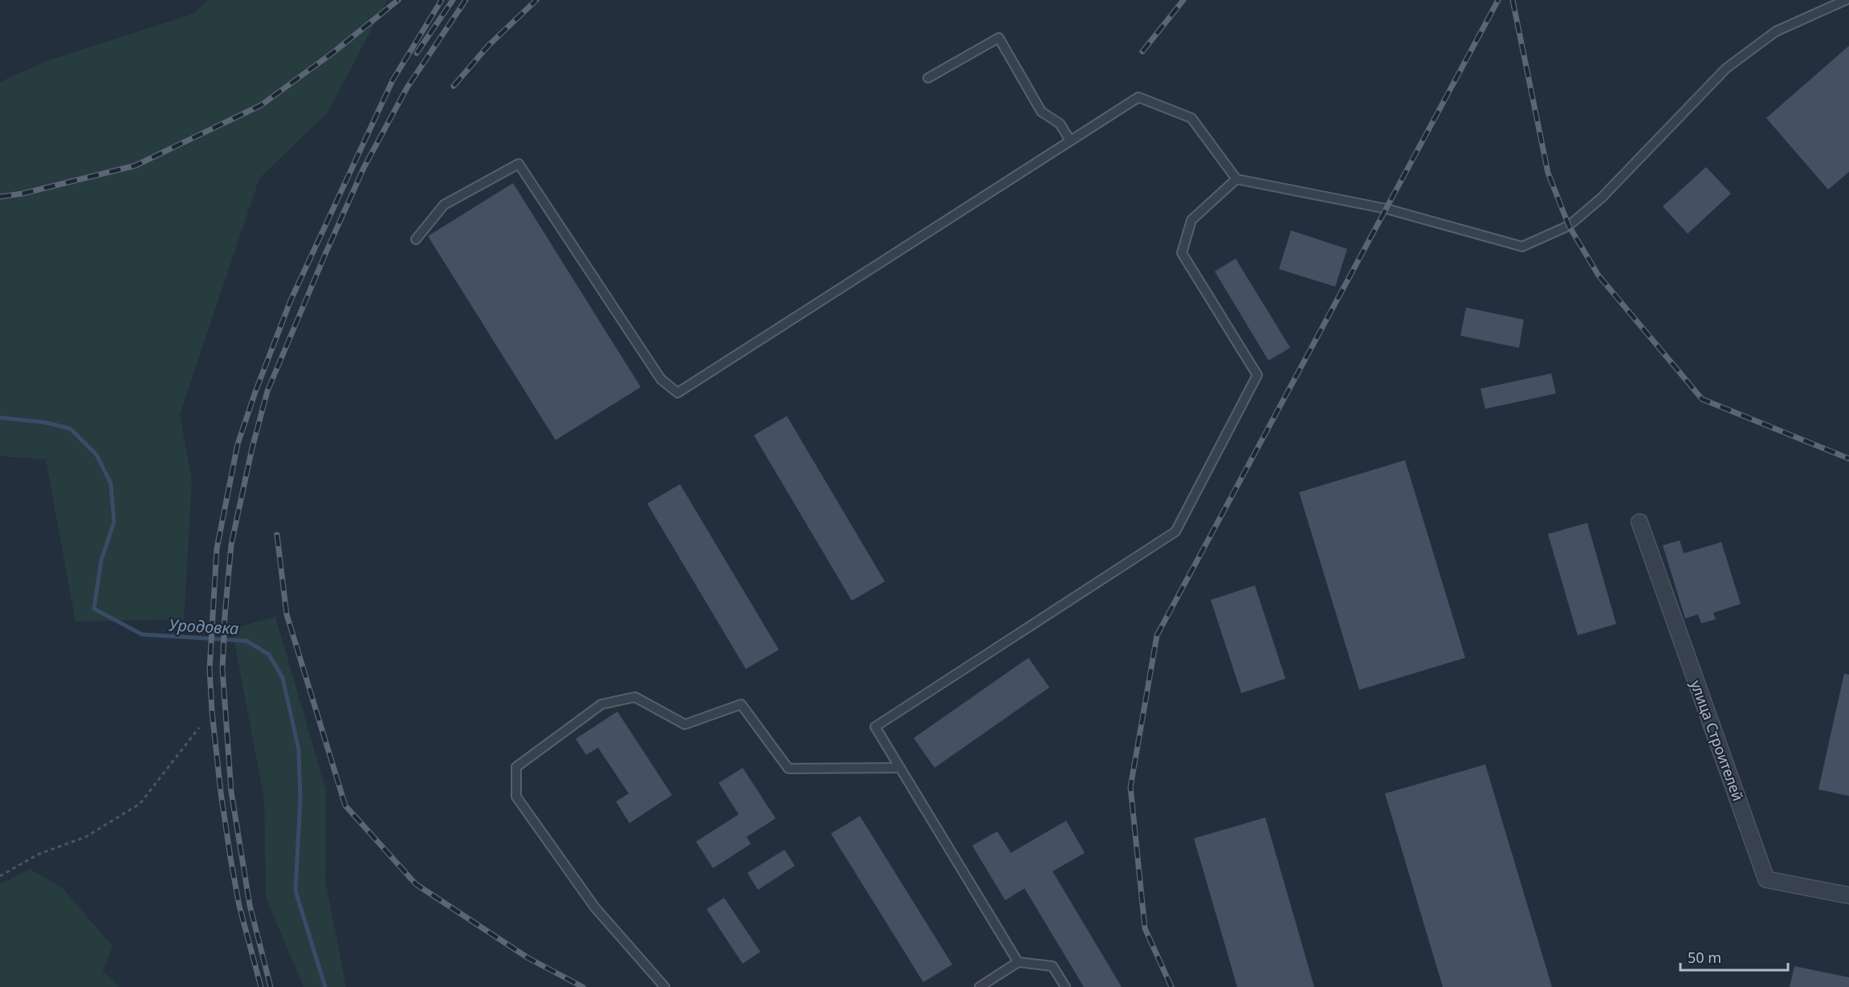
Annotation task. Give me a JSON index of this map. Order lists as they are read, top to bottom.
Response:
{
  "streets": {
    "street": ["улица Строителей"]
  },
  "water": ["Уродовка"],
  "scale_bar": "50 m"
}
